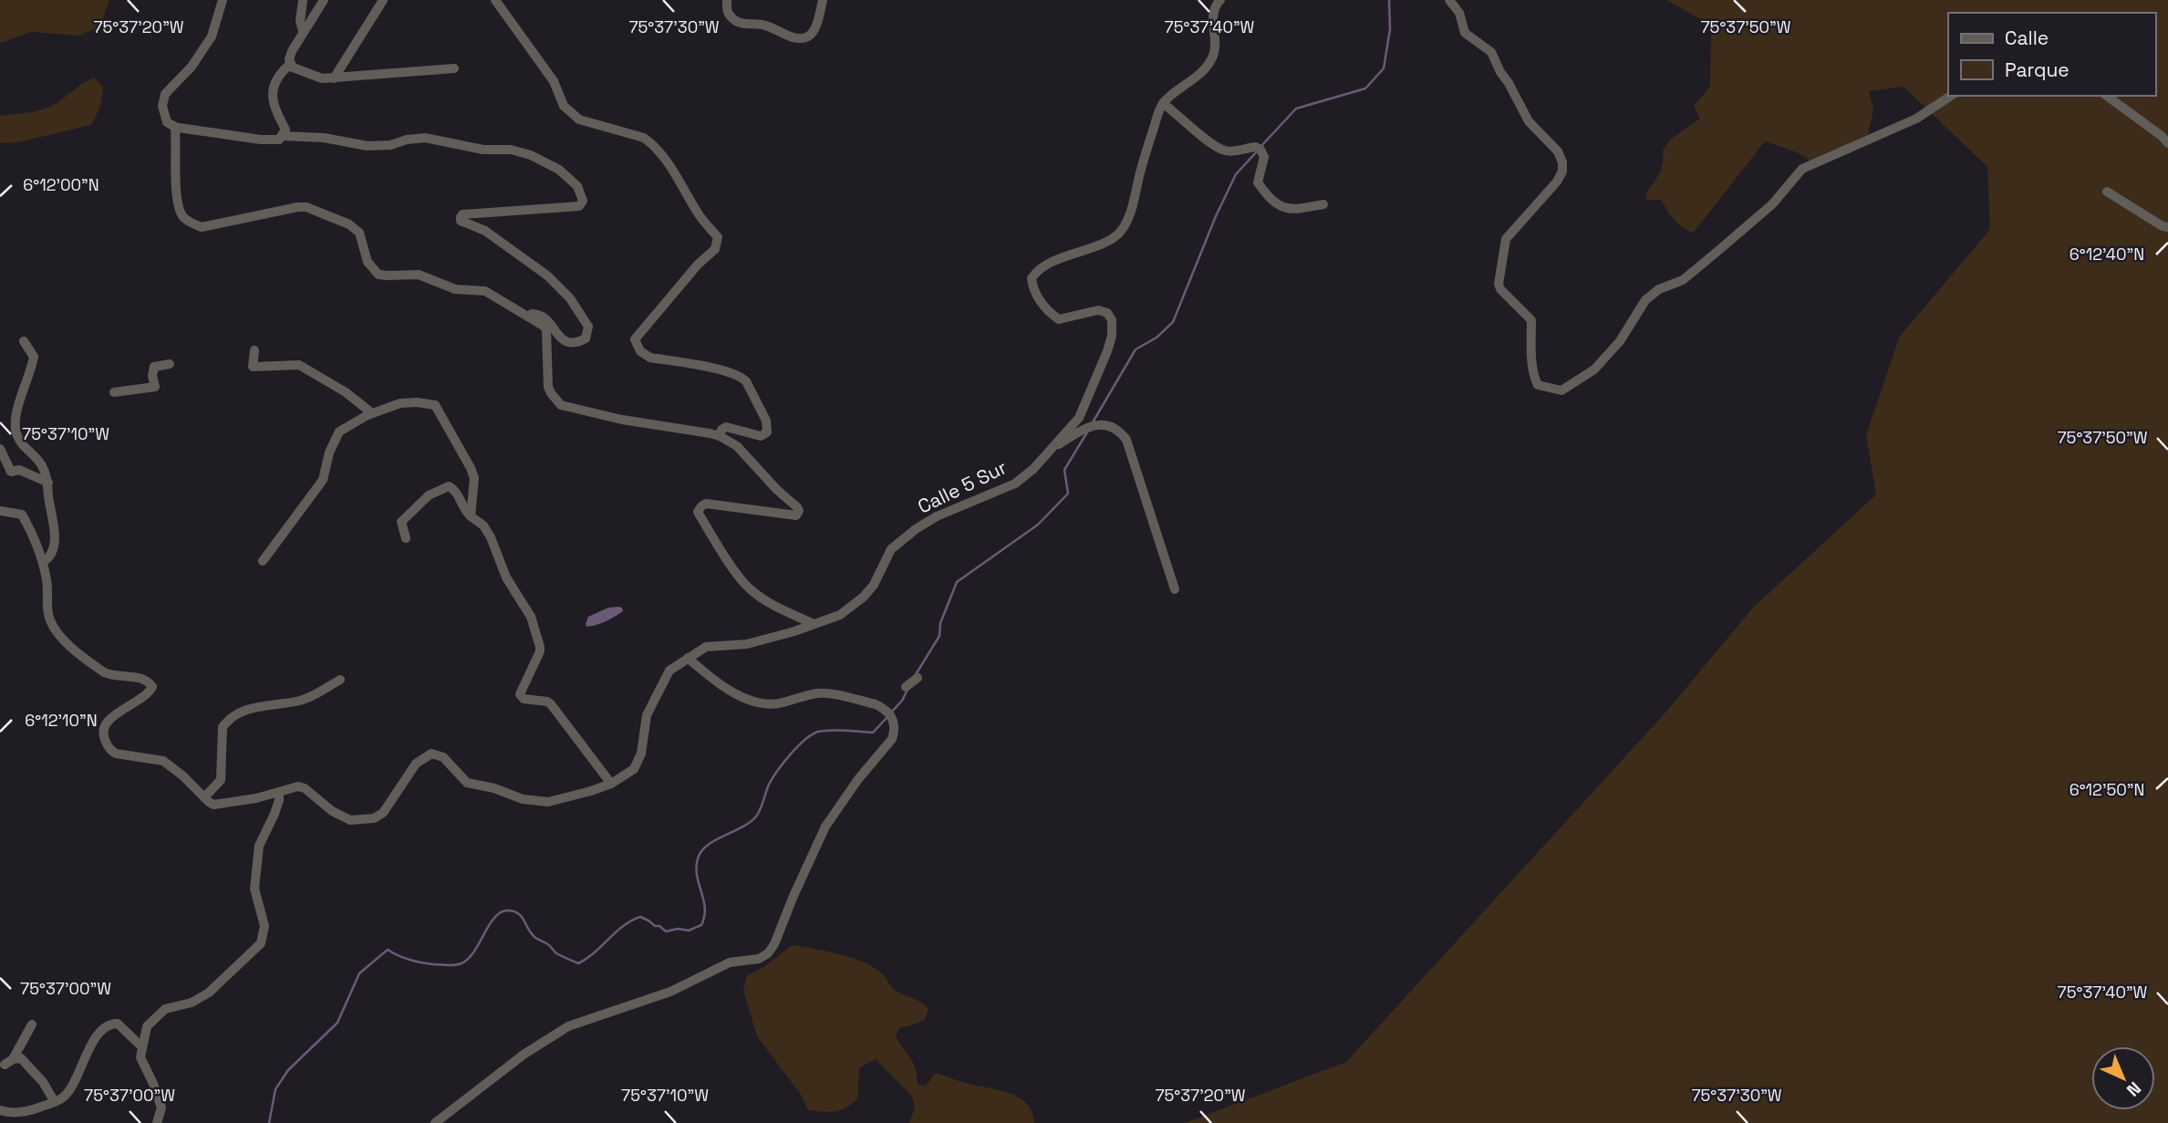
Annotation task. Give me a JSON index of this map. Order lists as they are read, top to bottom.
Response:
{
  "streets": {
    "street": ["Calle 5 Sur"]
  },
  "legend": ["Calle", "Parque"],
  "north": "bottom right",
  "coordinates": [
    "75°37'20\"W",
    "75°37'30\"W",
    "75°37'40\"W",
    "75°37'50\"W",
    "6°12'00\"N",
    "6°12'40\"N",
    "75°37'10\"W",
    "6°12'10\"N",
    "6°12'50\"N",
    "75°37'00\"W"
  ]
}
